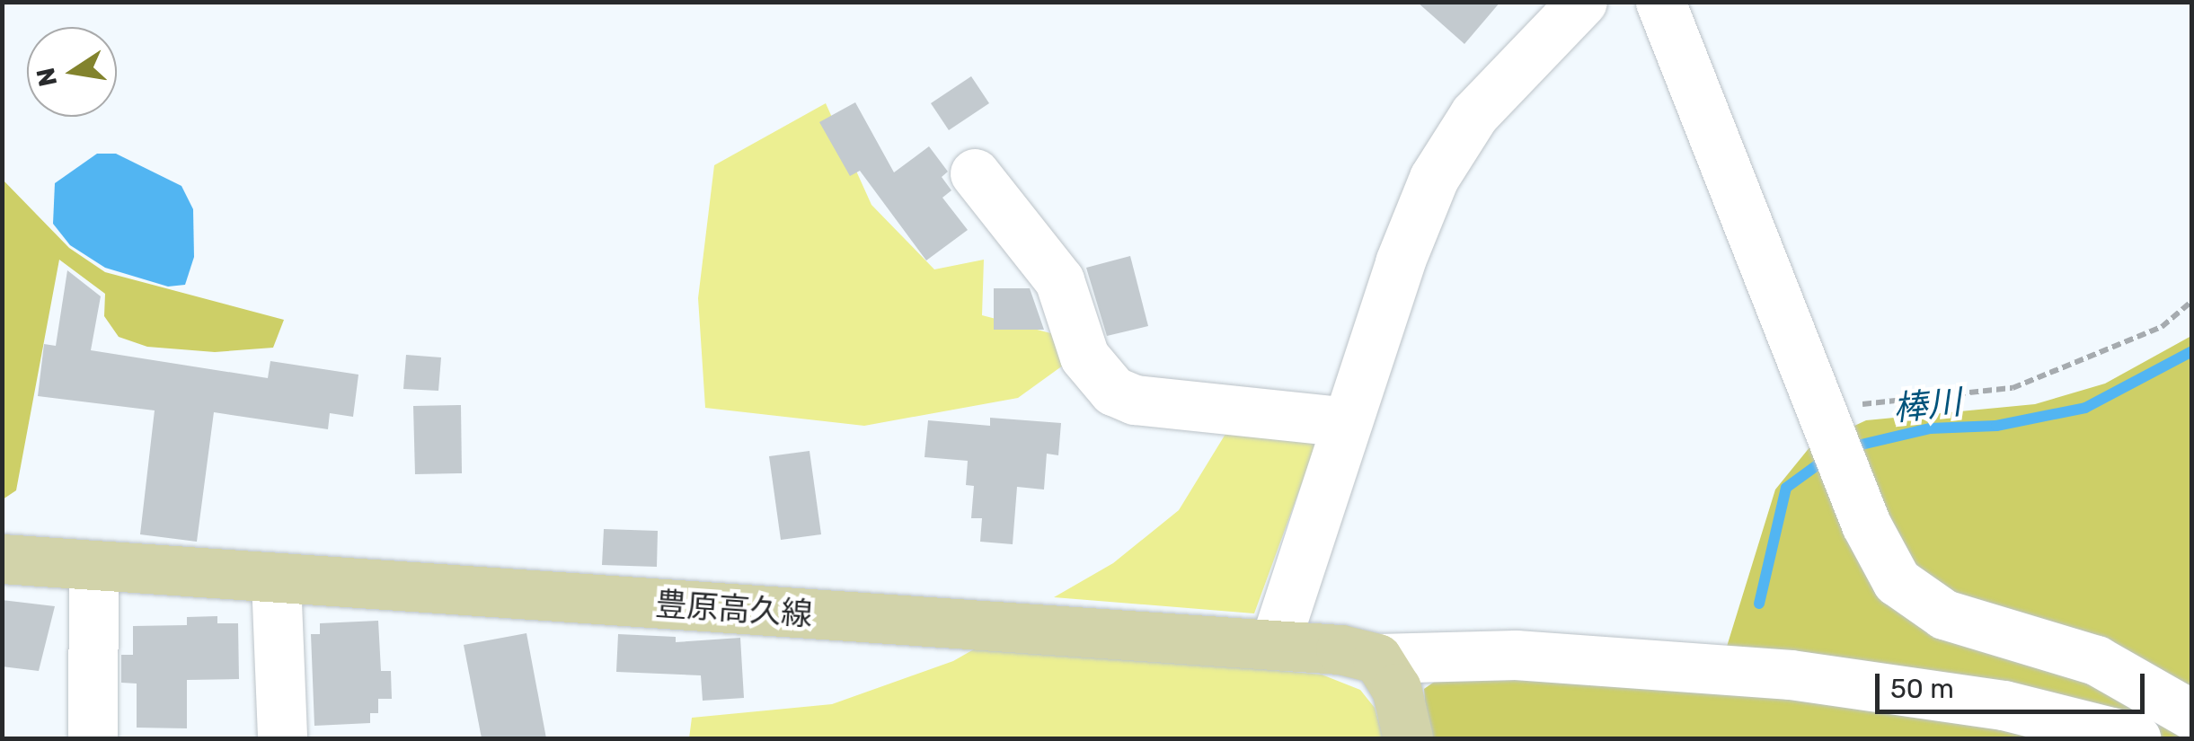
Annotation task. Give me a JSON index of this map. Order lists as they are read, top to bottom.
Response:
{
  "streets": {
    "main road": ["豊原高久線"]
  },
  "water": ["棒川"],
  "scale_bar": "50 m",
  "north": "left"
}
